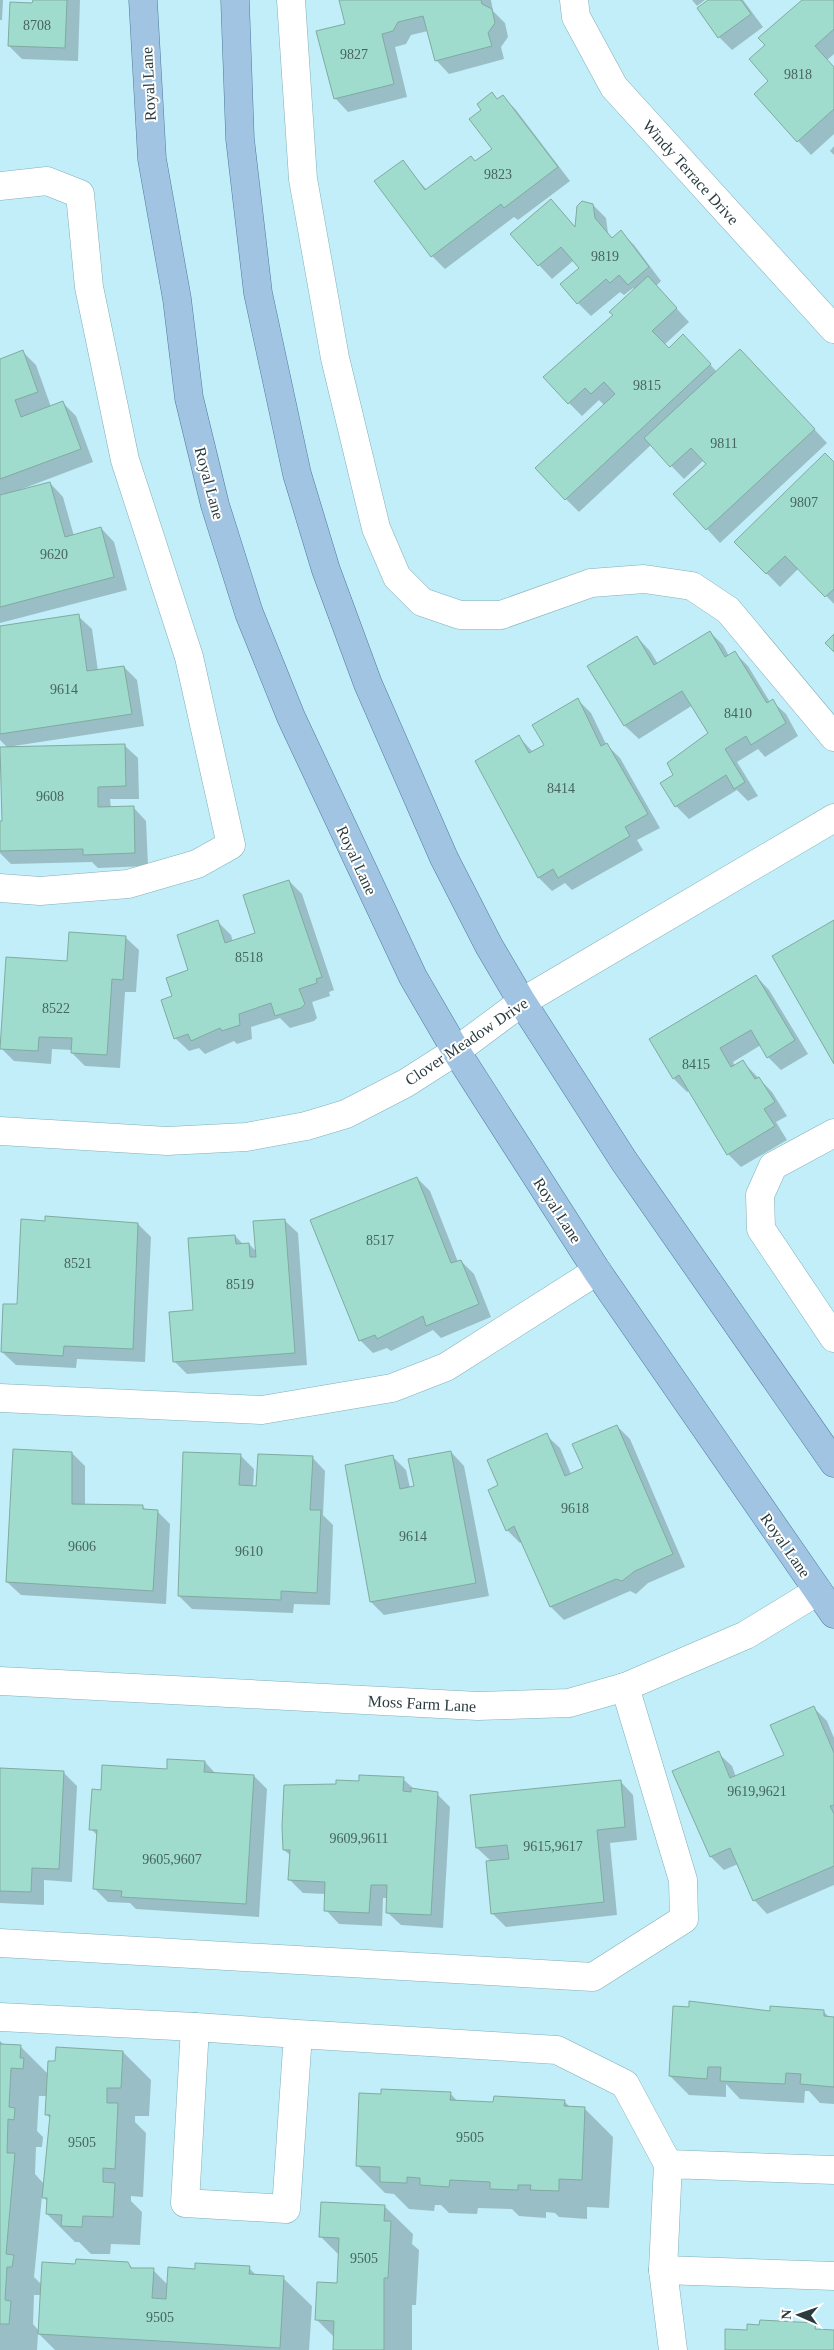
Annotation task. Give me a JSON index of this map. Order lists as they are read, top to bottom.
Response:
{
  "streets": {
    "main road": ["Royal Lane"],
    "street": ["Windy Terrace Drive", "Clover Meadow Drive", "Moss Farm Lane"]
  },
  "crossings": [
    ["Royal Lane", "Clover Meadow Drive"],
    ["Royal Lane", "Moss Farm Lane"]
  ],
  "house_numbers": [
    "8708",
    "9827",
    "9818",
    "9823",
    "9819",
    "9815",
    "9811",
    "9807",
    "9620",
    "9614",
    "8410",
    "8414",
    "9608",
    "8518",
    "8522",
    "8415",
    "8517",
    "8521",
    "8519",
    "9618",
    "9614",
    "9606",
    "9610",
    "9619,9621",
    "9609,9611",
    "9615,9617",
    "9605,9607",
    "9505",
    "9505",
    "9505",
    "9505"
  ],
  "north": "left"
}
